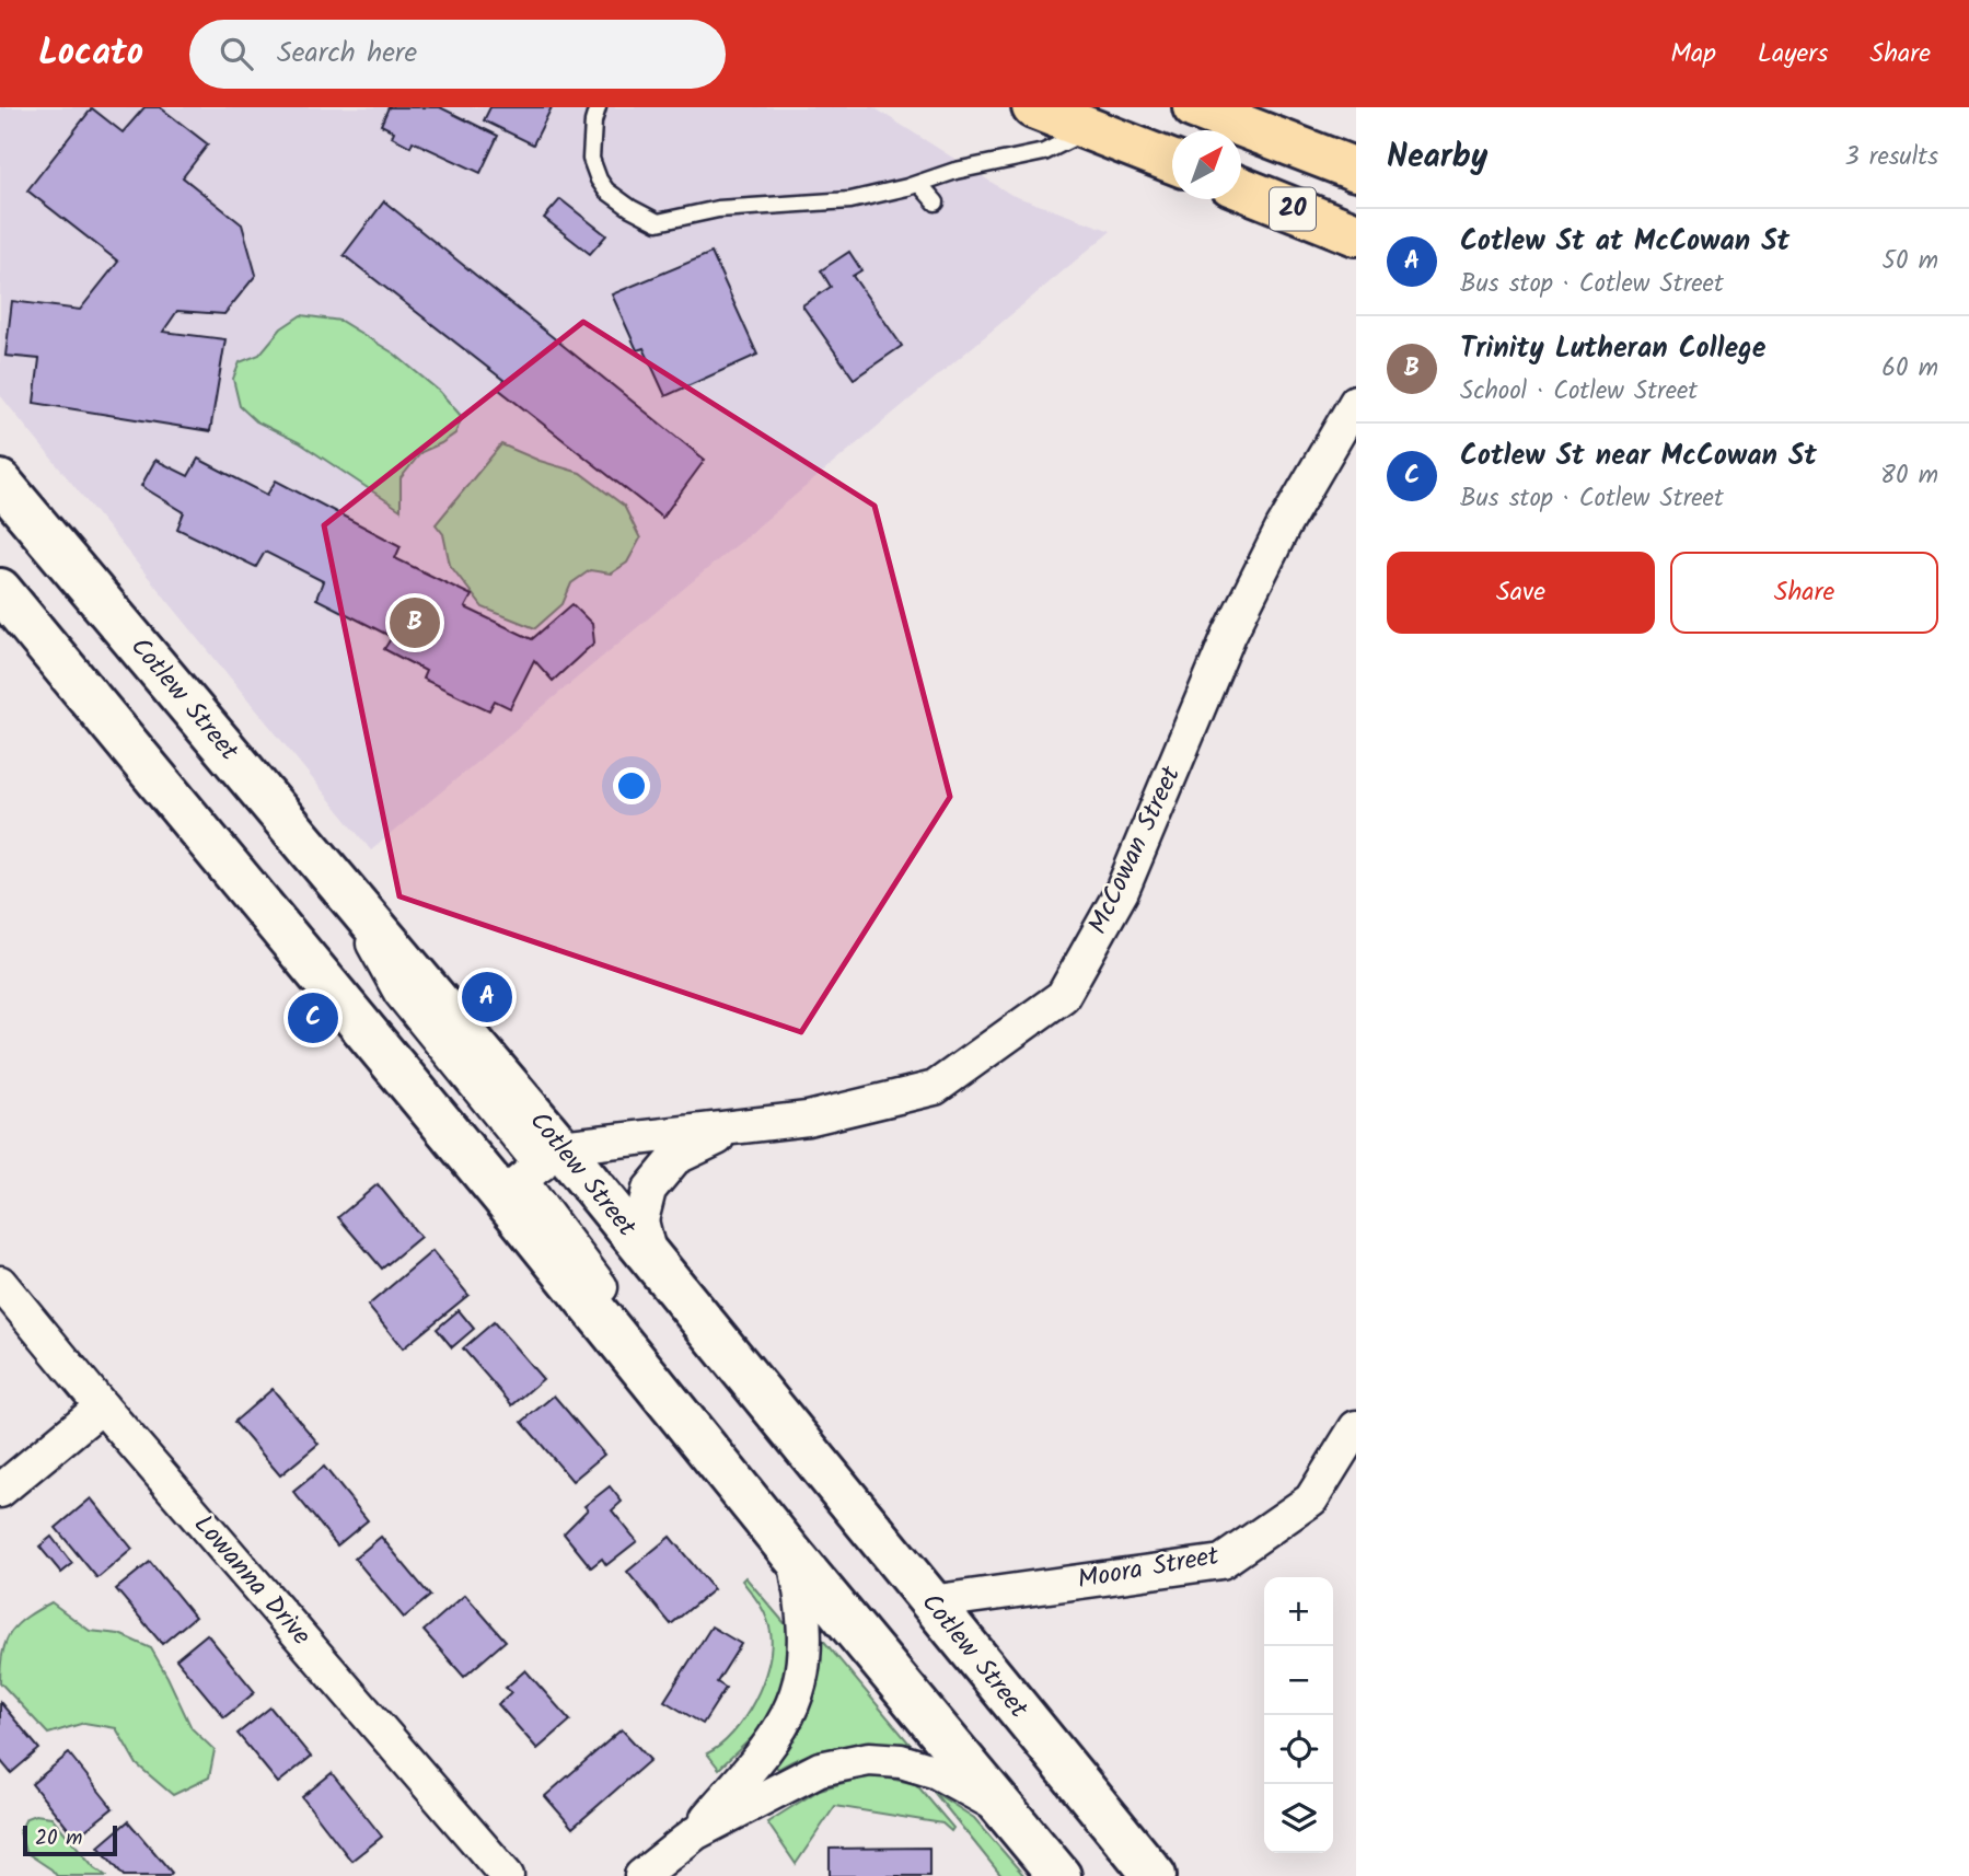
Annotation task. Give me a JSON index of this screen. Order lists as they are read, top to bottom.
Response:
{
  "streets": {
    "main road": ["20", "Cotlew Street"],
    "street": ["McCowan Street", "Moora Street", "Lowanna Drive"]
  },
  "crossings": [
    ["Cotlew Street", "McCowan Street"],
    ["Cotlew Street", "Moora Street"]
  ],
  "scale_bar": "20 m",
  "north": "top right",
  "page": {
    "header": "Locato",
    "search": "Search here",
    "nav": ["Map", "Layers", "Share"],
    "heading": ["Nearby", "3 results"],
    "list": [
      {
        "mark": "A",
        "name": "Cotlew St at McCowan St",
        "note": "Bus stop · Cotlew Street",
        "value": "50 m"
      },
      {
        "mark": "B",
        "name": "Trinity Lutheran College",
        "note": "School · Cotlew Street",
        "value": "60 m"
      },
      {
        "mark": "C",
        "name": "Cotlew St near McCowan St",
        "note": "Bus stop · Cotlew Street",
        "value": "80 m"
      }
    ],
    "buttons": ["Save", "Share"],
    "pins": ["B", "A", "C"],
    "map_buttons": ["+", "−"],
    "scale": "20 m"
  }
}
